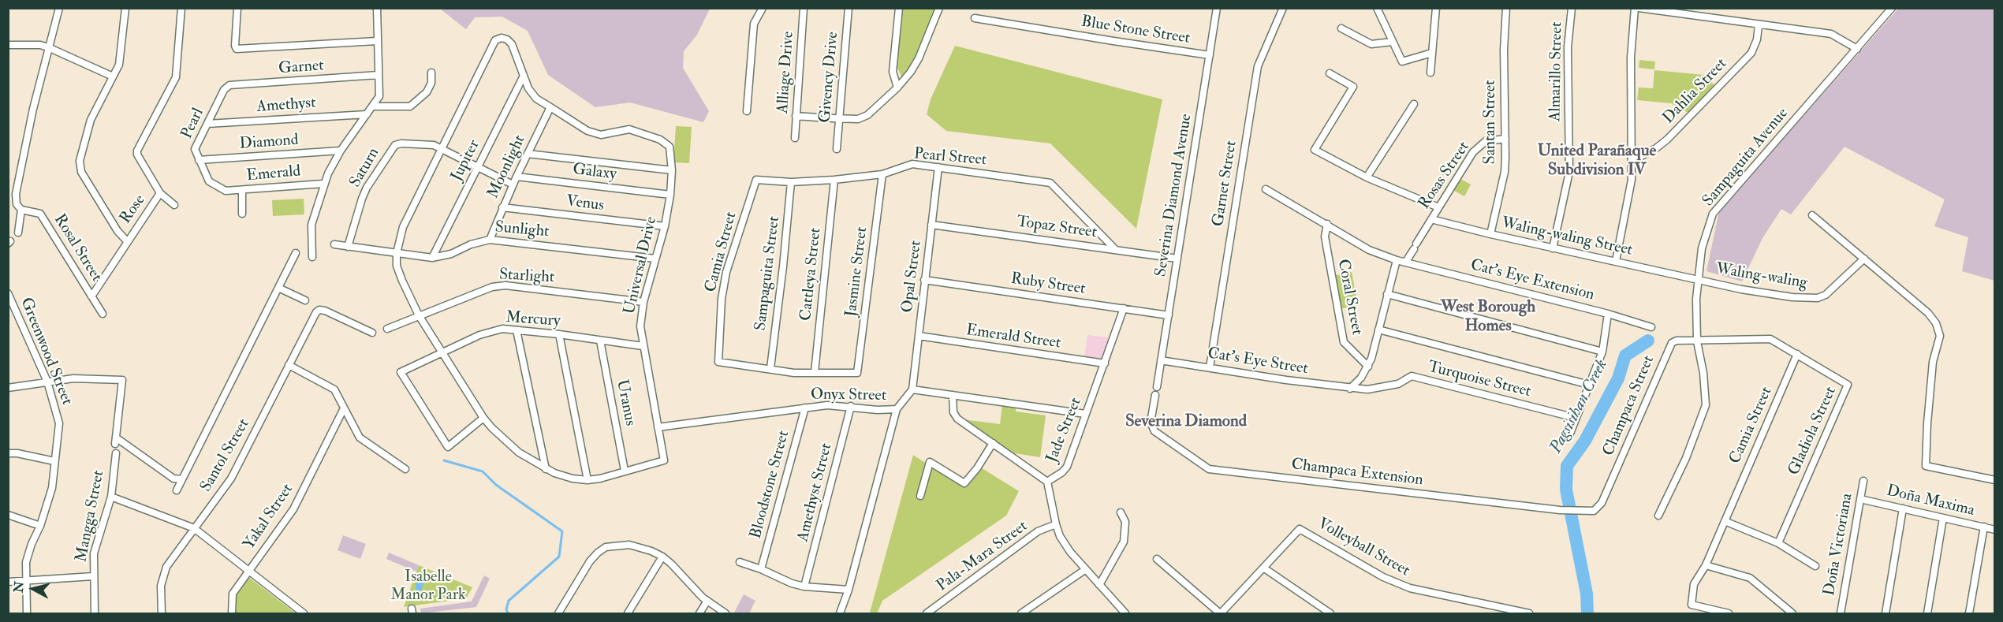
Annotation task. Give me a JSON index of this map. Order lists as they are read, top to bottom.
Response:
{
  "streets": {
    "street": [
      "Blue Stone Street",
      "Garnet",
      "Almarillo Street",
      "Alliage Drive",
      "Givency Drive",
      "Dahlia Street",
      "Amethyst",
      "Santan Street",
      "Pearl",
      "Diamond",
      "Pearl Street",
      "Sampaguita Avenue",
      "Jupiter",
      "Moonlight",
      "Saturn",
      "Galaxy",
      "Emerald",
      "Rosas Street",
      "Garnet Street",
      "Severina Diamond Avenue",
      "Venus",
      "Rose",
      "Topaz Street",
      "Sunlight",
      "Waling-waling Street",
      "Rosal Street",
      "Camia Street",
      "Universal Drive",
      "Jasmine Street",
      "Sampaguita Street",
      "Cattleya Street",
      "Starlight",
      "Opal Street",
      "Waling-waling",
      "Cat's Eye Extension",
      "Ruby Street",
      "Coral Street",
      "Mercury",
      "Emerald Street",
      "Greenwood Street",
      "Cat's Eye Street",
      "Turquoise Street",
      "Onyx Street",
      "Uranus",
      "Champaca Street",
      "Jade Street",
      "Gladiola Street",
      "Santol Street",
      "Champaca Extension",
      "Bloodstone Street",
      "Amethyst Street",
      "Doña Maxima",
      "Mangga Street",
      "Yakal Street",
      "Doña Victoriana",
      "Volleyball Street",
      "Pala-Mara Street"
    ]
  },
  "crossings": [
    ["Blue Stone Street", "Severina Diamond Avenue"],
    ["Garnet", "Pearl"],
    ["Almarillo Street", "Waling-waling Street"],
    ["Amethyst", "Pearl"],
    ["Santan Street", "Rosas Street"],
    ["Santan Street", "Waling-waling Street"],
    ["Pearl", "Diamond"],
    ["Pearl", "Emerald"],
    ["Pearl Street", "Topaz Street"],
    ["Pearl Street", "Camia Street"],
    ["Pearl Street", "Jasmine Street"],
    ["Pearl Street", "Sampaguita Street"],
    ["Pearl Street", "Cattleya Street"],
    ["Pearl Street", "Opal Street"],
    ["Sampaguita Avenue", "Waling-waling Street"],
    ["Sampaguita Avenue", "Waling-waling"],
    ["Sampaguita Avenue", "Champaca Street"],
    ["Jupiter", "Saturn"],
    ["Jupiter", "Sunlight"],
    ["Jupiter", "Universal Drive"],
    ["Moonlight", "Saturn"],
    ["Moonlight", "Galaxy"],
    ["Moonlight", "Venus"],
    ["Moonlight", "Sunlight"],
    ["Moonlight", "Universal Drive"],
    ["Saturn", "Sunlight"],
    ["Saturn", "Universal Drive"],
    ["Galaxy", "Universal Drive"],
    ["Rosas Street", "Waling-waling Street"],
    ["Rosas Street", "Cat's Eye Extension"],
    ["Garnet Street", "Cat's Eye Street"],
    ["Severina Diamond Avenue", "Topaz Street"],
    ["Severina Diamond Avenue", "Ruby Street"],
    ["Severina Diamond Avenue", "Cat's Eye Street"],
    ["Venus", "Universal Drive"],
    ["Rose", "Rosal Street"],
    ["Topaz Street", "Opal Street"],
    ["Sunlight", "Universal Drive"],
    ["Waling-waling Street", "Waling-waling"],
    ["Camia Street", "Sampaguita Street"],
    ["Camia Street", "Gladiola Street"],
    ["Universal Drive", "Starlight"],
    ["Universal Drive", "Mercury"],
    ["Universal Drive", "Onyx Street"],
    ["Universal Drive", "Uranus"],
    ["Jasmine Street", "Cattleya Street"],
    ["Opal Street", "Ruby Street"],
    ["Opal Street", "Emerald Street"],
    ["Opal Street", "Onyx Street"],
    ["Cat's Eye Extension", "Coral Street"],
    ["Ruby Street", "Jade Street"],
    ["Mercury", "Uranus"],
    ["Emerald Street", "Jade Street"],
    ["Cat's Eye Street", "Turquoise Street"],
    ["Onyx Street", "Bloodstone Street"],
    ["Onyx Street", "Amethyst Street"],
    ["Champaca Street", "Champaca Extension"],
    ["Doña Maxima", "Doña Victoriana"]
  ],
  "districts": ["United Parañaque Subdivision IV", "West Borough Homes", "Severina Diamond"],
  "water": ["Pagsisihan Creek"],
  "parks": ["Isabelle Manor Park"],
  "north": "left"
}
